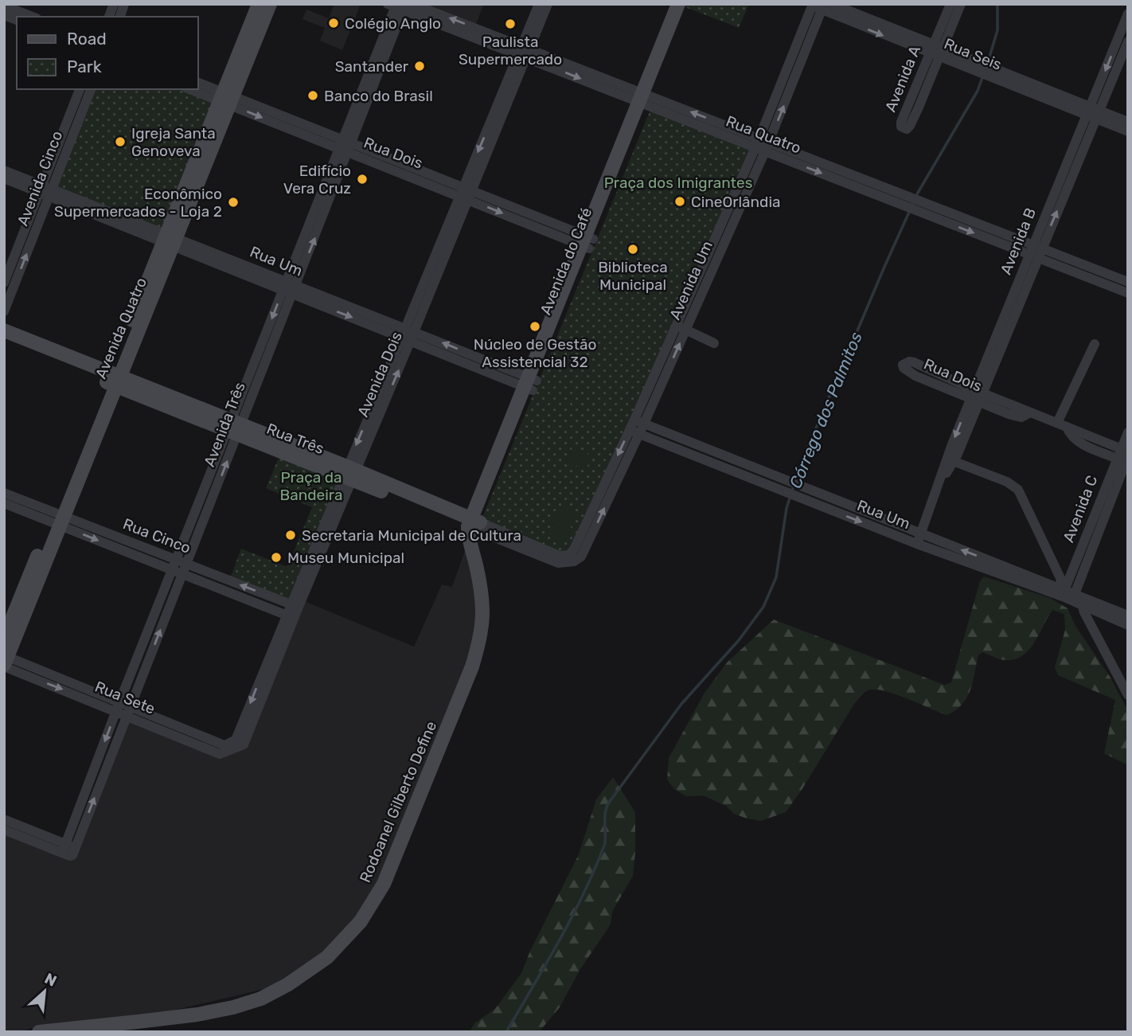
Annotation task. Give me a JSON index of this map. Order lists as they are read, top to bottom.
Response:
{
  "streets": {
    "main road": [
      "Avenida do Café",
      "Avenida Quatro",
      "Rua Três",
      "Rodoanel Gilberto Define"
    ],
    "street": [
      "Rua Seis",
      "Avenida A",
      "Rua Quatro",
      "Rua Dois",
      "Avenida Cinco",
      "Avenida B",
      "Rua Um",
      "Avenida Um",
      "Avenida Dois",
      "Avenida Três",
      "Avenida C",
      "Rua Cinco",
      "Rua Sete"
    ]
  },
  "crossings": [
    ["Rua Seis", "Avenida A"],
    ["Rua Seis", "Avenida B"],
    ["Rua Seis", "Avenida Um"],
    ["Rua Quatro", "Avenida B"],
    ["Rua Quatro", "Avenida do Café"],
    ["Rua Quatro", "Avenida Um"],
    ["Rua Quatro", "Avenida Dois"],
    ["Rua Quatro", "Avenida Três"],
    ["Rua Dois", "Avenida B"],
    ["Rua Dois", "Avenida do Café"],
    ["Rua Dois", "Avenida Quatro"],
    ["Rua Dois", "Avenida Dois"],
    ["Rua Dois", "Avenida Três"],
    ["Rua Dois", "Avenida C"],
    ["Avenida Cinco", "Rua Um"],
    ["Avenida B", "Rua Um"],
    ["Rua Um", "Avenida do Café"],
    ["Rua Um", "Avenida Um"],
    ["Rua Um", "Avenida Quatro"],
    ["Rua Um", "Avenida Dois"],
    ["Rua Um", "Avenida Três"],
    ["Rua Um", "Avenida C"],
    ["Avenida do Café", "Rua Três"],
    ["Avenida do Café", "Rodoanel Gilberto Define"],
    ["Avenida Um", "Rua Três"],
    ["Avenida Quatro", "Rua Três"],
    ["Avenida Quatro", "Rua Cinco"],
    ["Avenida Quatro", "Rua Sete"],
    ["Avenida Dois", "Rua Três"],
    ["Avenida Dois", "Rua Cinco"],
    ["Avenida Dois", "Rua Sete"],
    ["Avenida Três", "Rua Três"],
    ["Avenida Três", "Rua Cinco"],
    ["Avenida Três", "Rua Sete"],
    ["Rua Três", "Rodoanel Gilberto Define"]
  ],
  "water": ["Córrego dos Palmitos"],
  "parks": ["Praça dos Imigrantes", "Praça da Bandeira"],
  "places": [
    "Colégio Anglo",
    "Paulista Supermercado",
    "Santander",
    "Banco do Brasil",
    "Igreja Santa Genoveva",
    "Edifício Vera Cruz",
    "CineOrlândia",
    "Econômico Supermercados - Loja 2",
    "Biblioteca Municipal",
    "Núcleo de Gestão Assistencial 32",
    "Secretaria Municipal de Cultura",
    "Museu Municipal"
  ],
  "legend": ["Road", "Park"],
  "north": "top right"
}
